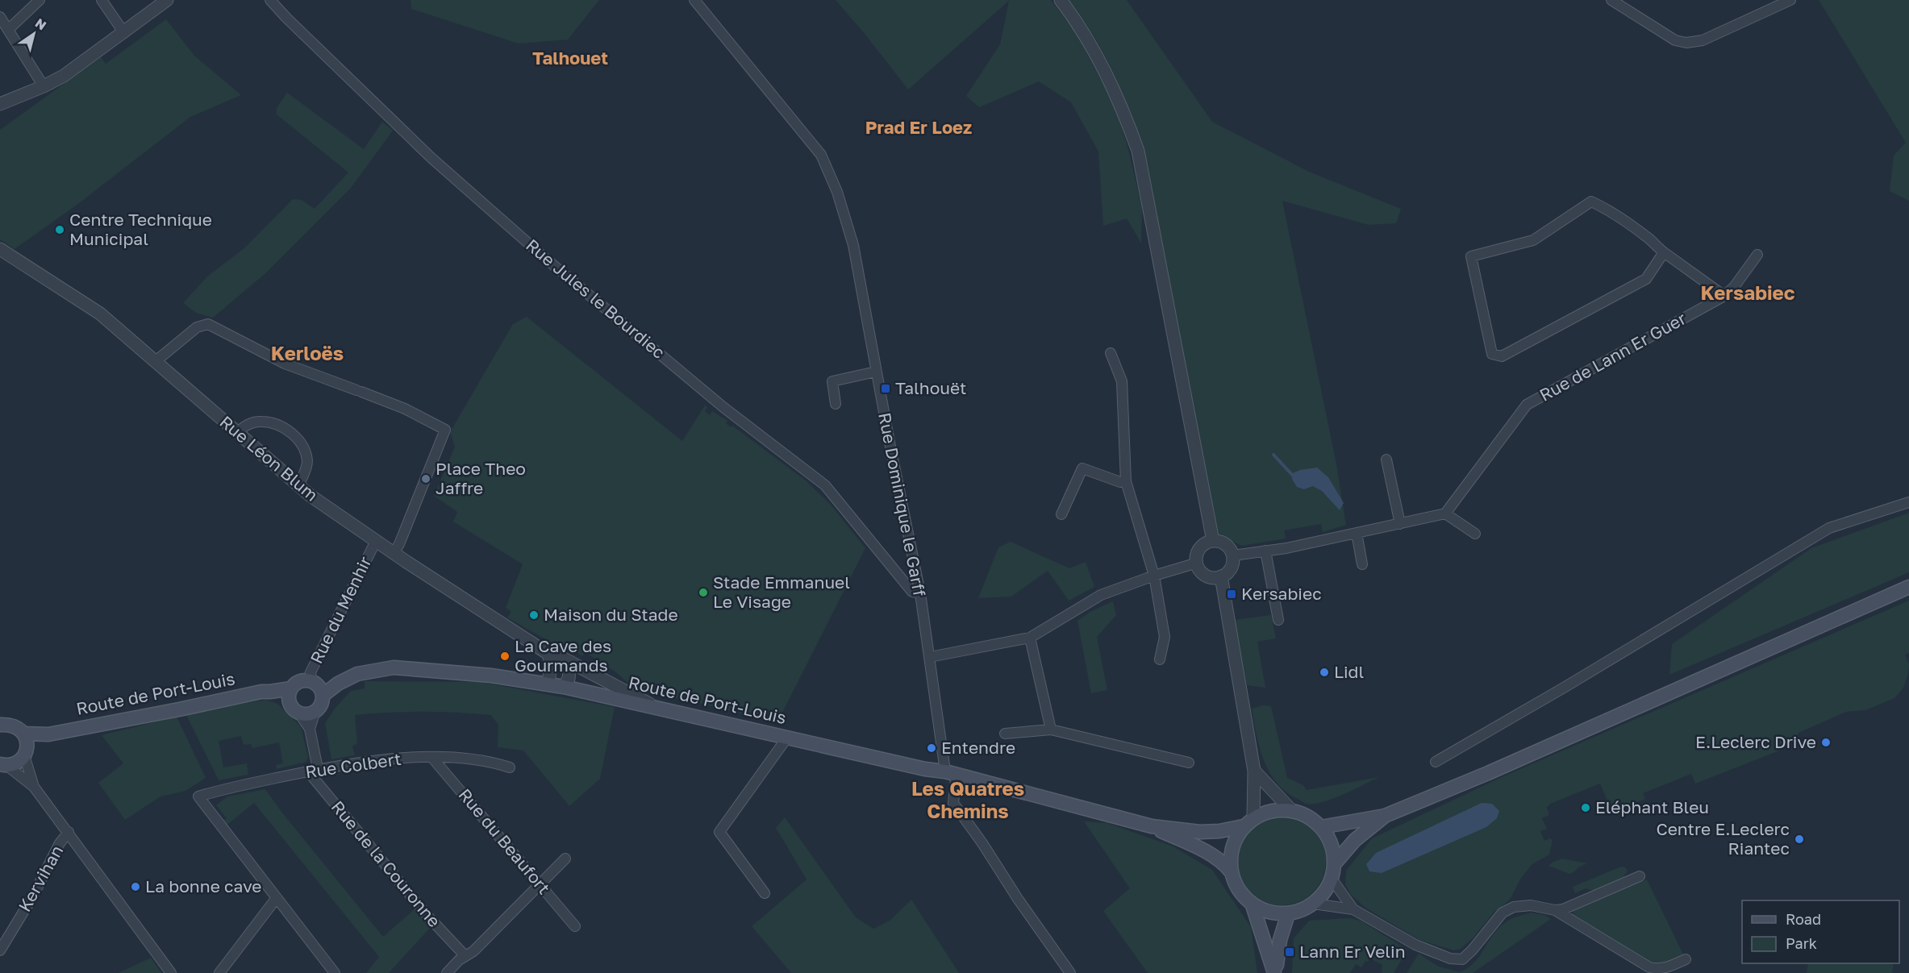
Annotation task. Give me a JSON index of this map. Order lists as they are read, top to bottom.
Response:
{
  "streets": {
    "main road": ["Route de Port-Louis"],
    "street": [
      "Rue Jules le Bourdiec",
      "Rue de Lann Er Guer",
      "Rue Léon Blum",
      "Rue Dominique le Garff",
      "Rue du Menhir",
      "Rue Colbert",
      "Rue du Beaufort",
      "Rue de la Couronne",
      "Kervihan"
    ]
  },
  "crossings": [
    ["Rue Jules le Bourdiec", "Rue Dominique le Garff"],
    ["Rue Léon Blum", "Rue du Menhir"],
    ["Rue Léon Blum", "Route de Port-Louis"],
    ["Rue Dominique le Garff", "Route de Port-Louis"],
    ["Rue du Menhir", "Route de Port-Louis"],
    ["Rue Colbert", "Rue du Beaufort"],
    ["Rue Colbert", "Rue de la Couronne"]
  ],
  "districts": [
    "Talhouet",
    "Prad Er Loez",
    "Kersabiec",
    "Kerloës",
    "Les Quatres Chemins"
  ],
  "places": {
    "other": [
      "Centre Technique Municipal",
      "Place Theo Jaffre",
      "Stade Emmanuel Le Visage",
      "Maison du Stade",
      "La Cave des Gourmands",
      "Lidl",
      "E.Leclerc Drive",
      "Entendre",
      "Eléphant Bleu",
      "Centre E.Leclerc Riantec",
      "La bonne cave"
    ],
    "transit": ["Talhouët", "Kersabiec", "Lann Er Velin"]
  },
  "legend": ["Road", "Park"],
  "north": "top right"
}
